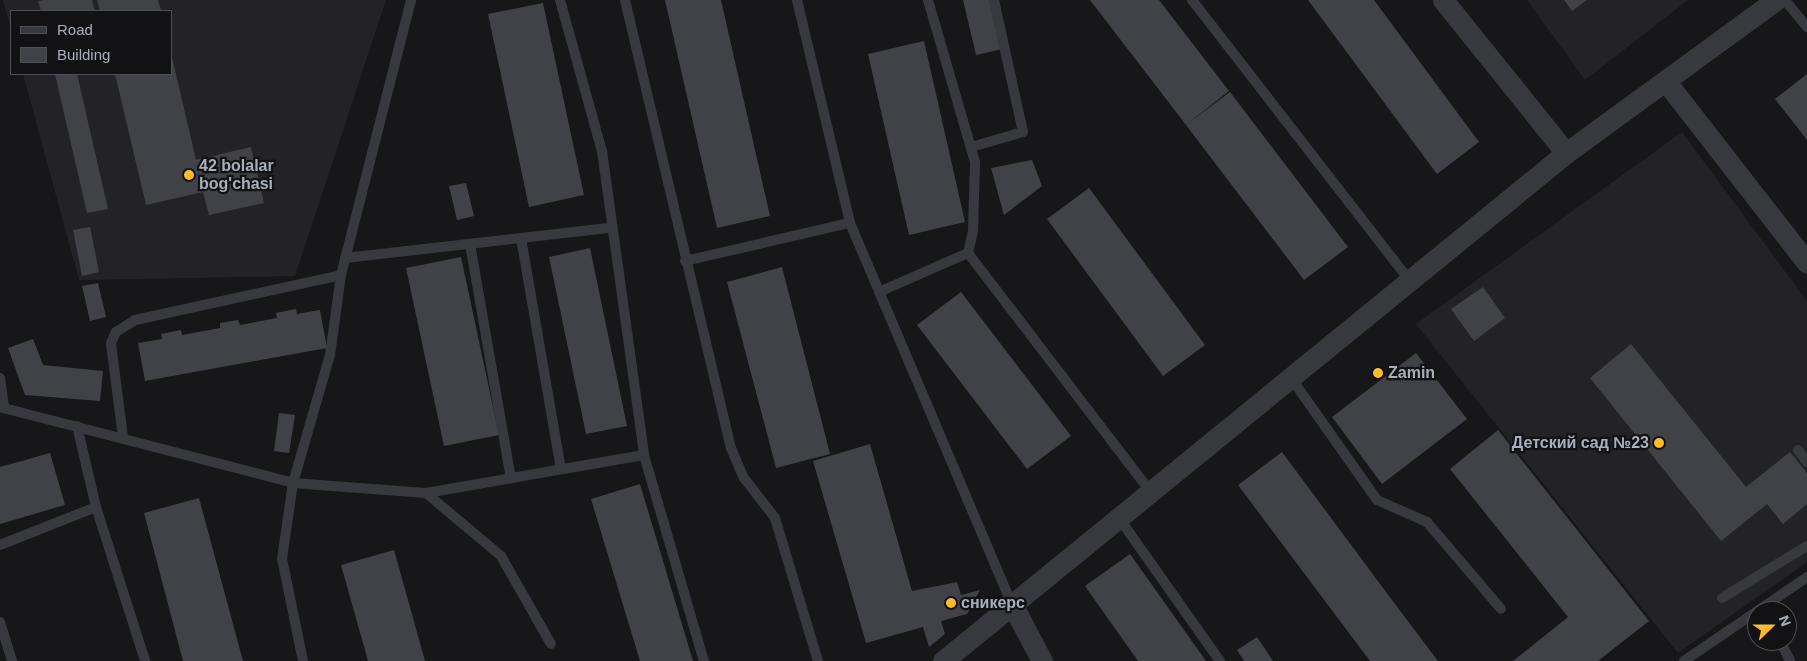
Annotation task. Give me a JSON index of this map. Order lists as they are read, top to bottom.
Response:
{
  "places": [
    "42 bolalar bog'chasi",
    "Zamin",
    "Детский сад №23",
    "сникерс"
  ],
  "legend": ["Road", "Building"],
  "north": "right"
}
